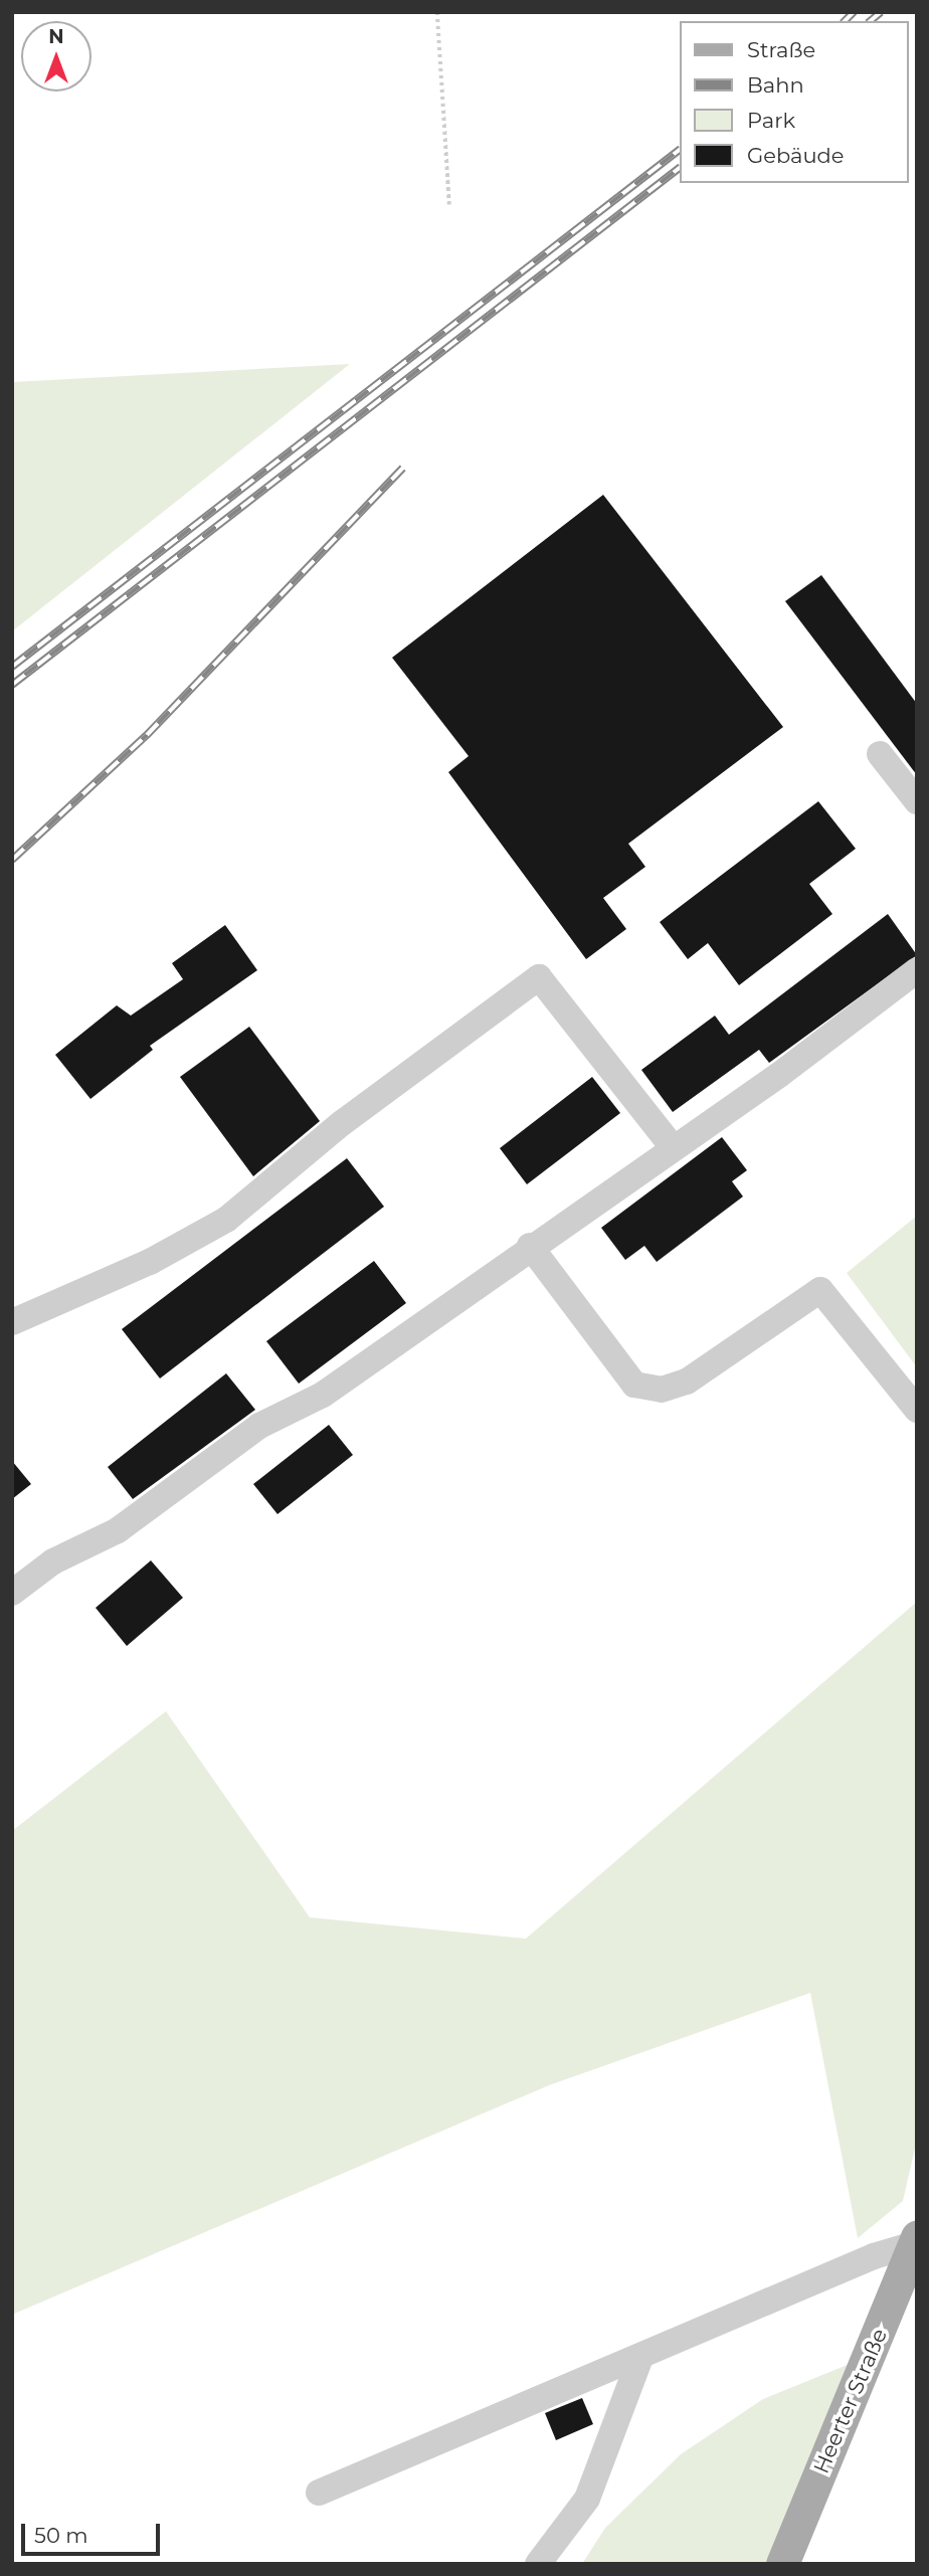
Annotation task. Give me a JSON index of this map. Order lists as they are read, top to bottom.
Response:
{
  "streets": {
    "main road": ["Heerter Straße"]
  },
  "legend": [
    "Straße",
    "Bahn",
    "Park",
    "Gebäude"
  ],
  "scale_bar": "50 m",
  "north": "top"
}
